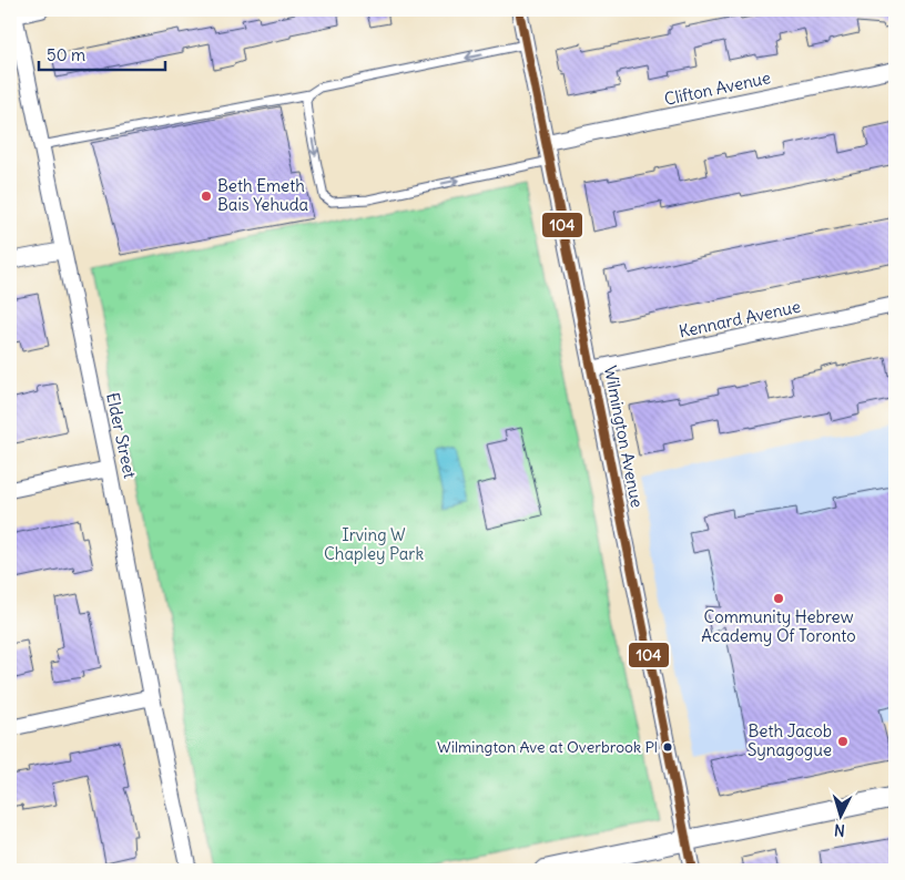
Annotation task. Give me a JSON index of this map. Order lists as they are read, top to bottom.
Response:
{
  "streets": {
    "street": [
      "Clifton Avenue",
      "Kennard Avenue",
      "Elder Street",
      "Wilmington Avenue"
    ]
  },
  "crossings": [
    ["Clifton Avenue", "Wilmington Avenue"],
    ["Kennard Avenue", "Wilmington Avenue"]
  ],
  "parks": ["Irving W Chapley Park"],
  "places": [
    "Beth Emeth Bais Yehuda",
    "Community Hebrew Academy Of Toronto",
    "Beth Jacob Synagogue",
    "Wilmington Ave at Overbrook Pl"
  ],
  "lines": ["transit line 104"],
  "scale_bar": "50 m",
  "north": "bottom"
}
